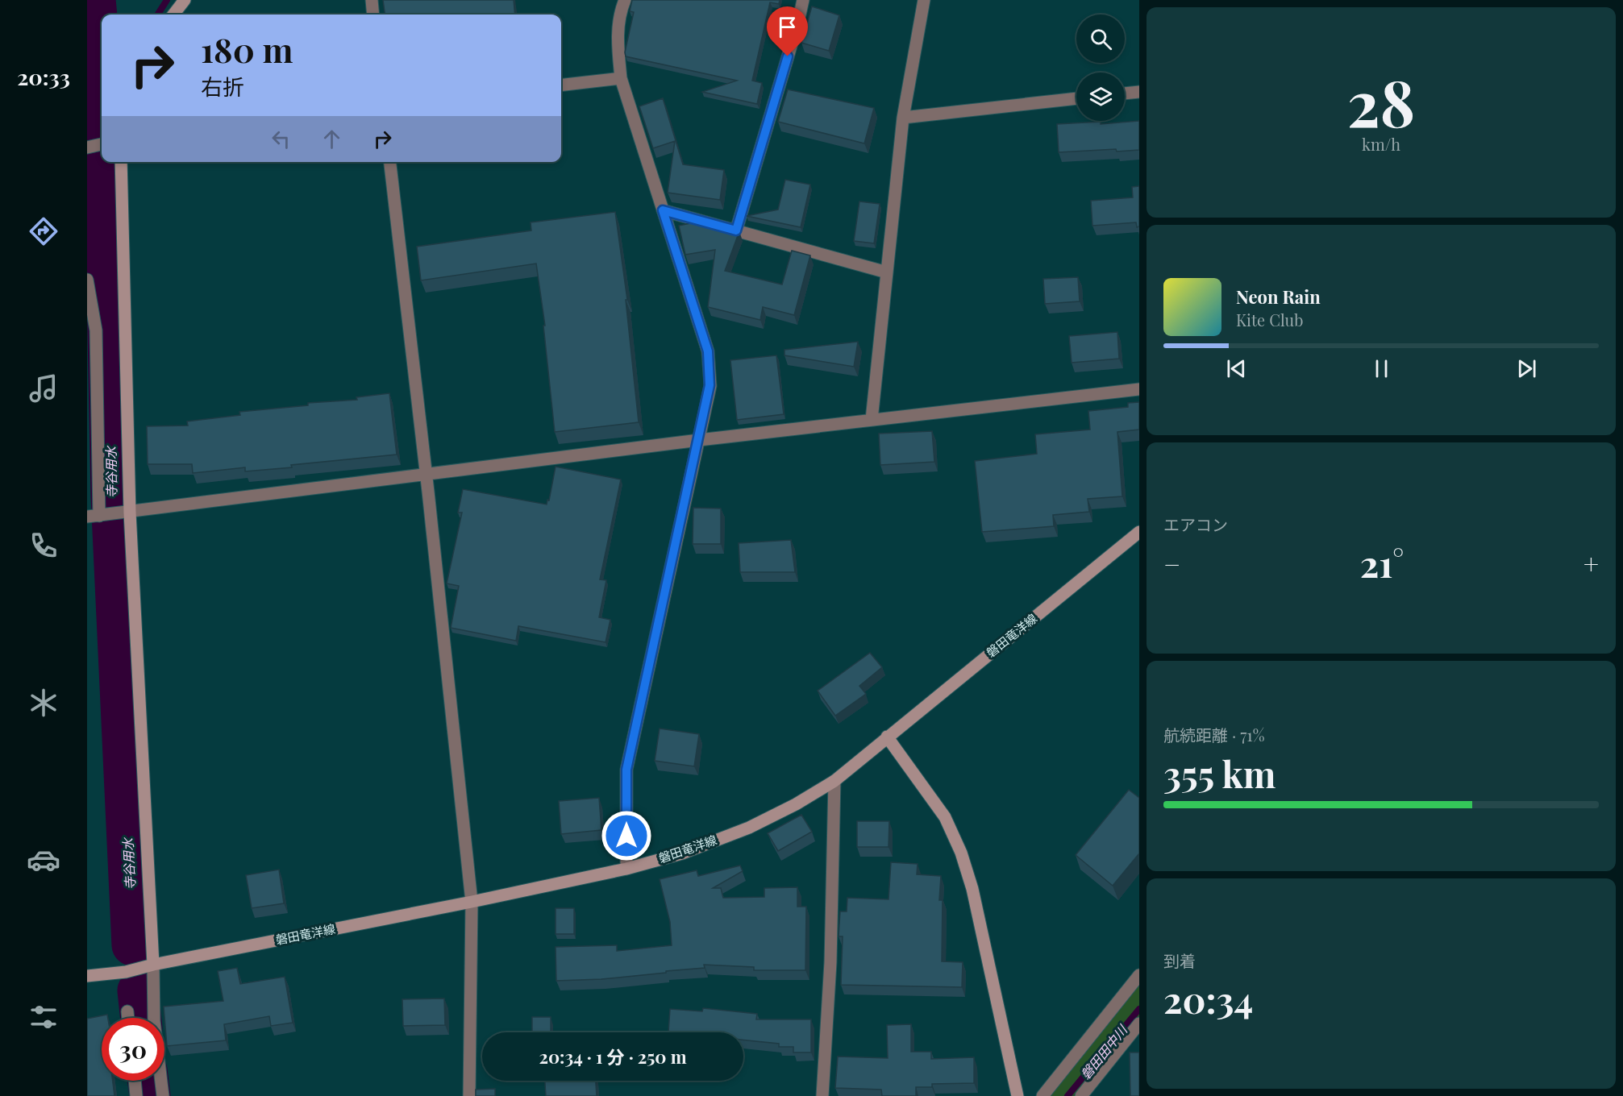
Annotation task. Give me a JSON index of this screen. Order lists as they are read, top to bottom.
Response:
{
  "streets": {
    "street": ["磐田竜洋線"]
  },
  "water": ["寺谷用水", "磐田田中川"],
  "page": {
    "tabs": "20:33",
    "tile": [
      ["28", "km/h"],
      "エアコン",
      ["航続距離 · 71%", "355 km"],
      ["到着", "20:34"]
    ],
    "turn": ["180 m", "右折"],
    "song": ["Neon Rain", "Kite Club"],
    "heat": ["−", "21°", "+"],
    "limit": "30",
    "trip": "20:34 · 1 分 · 250 m"
  }
}
